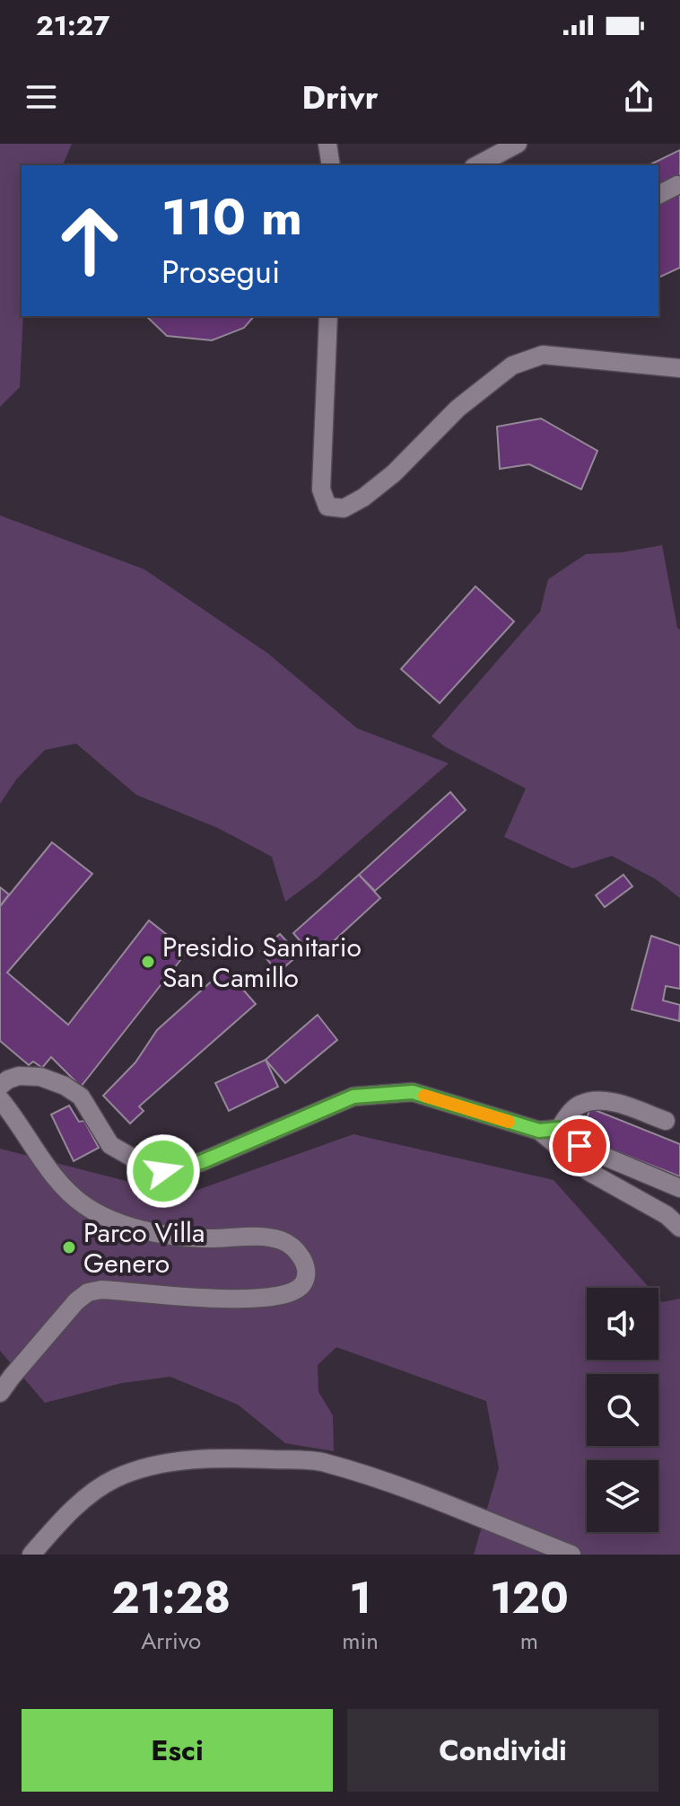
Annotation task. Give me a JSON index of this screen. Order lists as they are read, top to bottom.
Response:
{
  "places": ["Presidio Sanitario San Camillo", "Parco Villa Genero"],
  "page": {
    "status": "21:27",
    "header": "Drivr",
    "turn": ["110 m", "Prosegui"],
    "eta": [
      "21:28",
      "Arrivo",
      "1",
      "min",
      "120",
      "m"
    ],
    "buttons": ["Esci", "Condividi"]
  }
}
